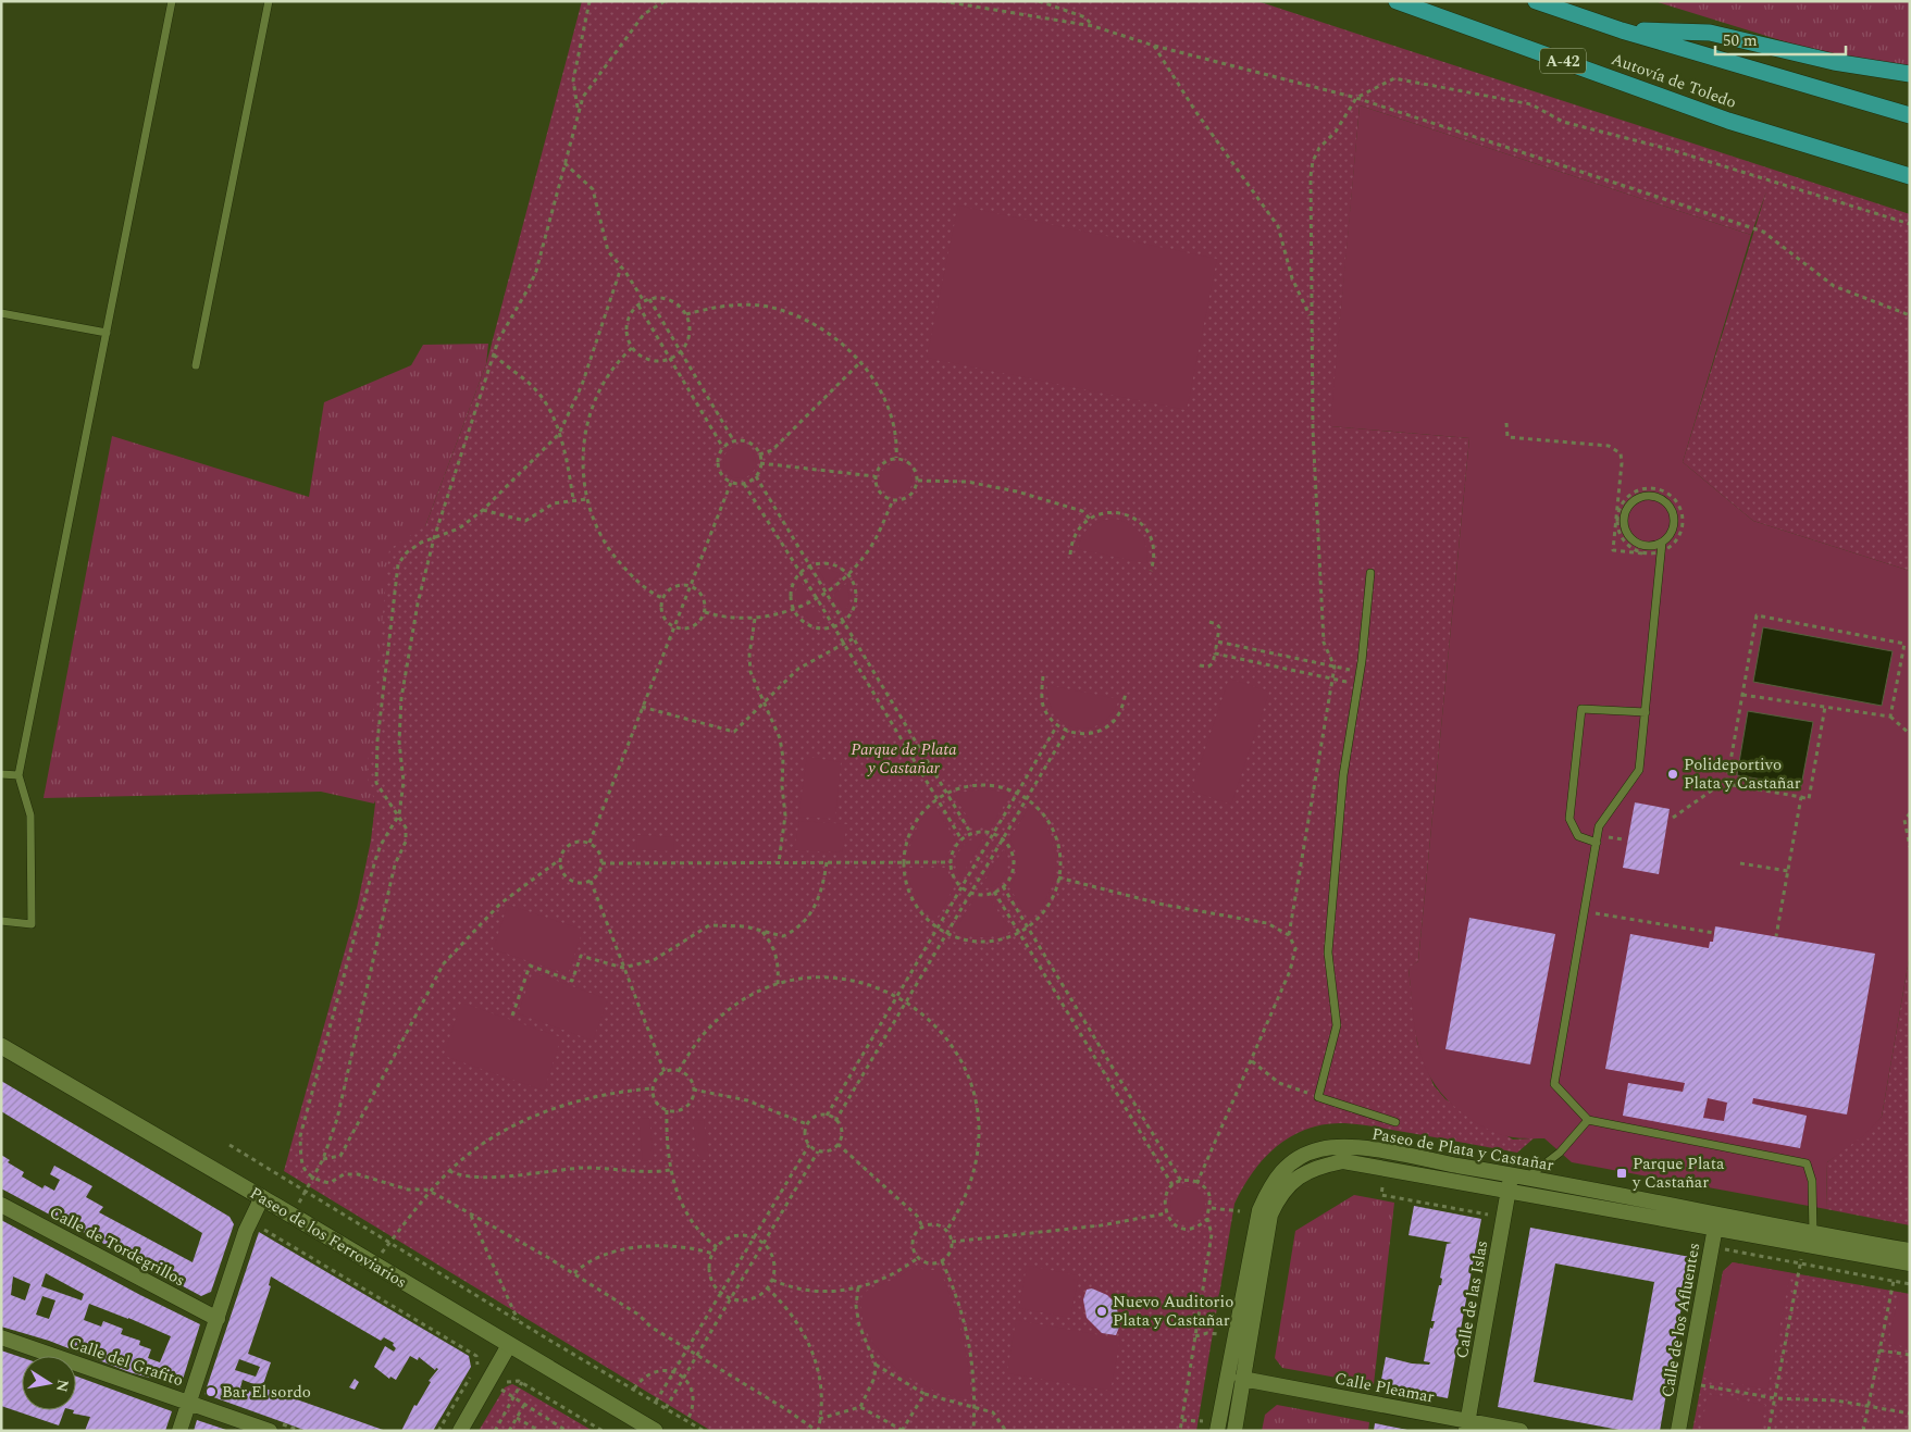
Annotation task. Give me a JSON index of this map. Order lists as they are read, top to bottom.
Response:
{
  "streets": {
    "highway": ["A-42", "Autovía de Toledo"],
    "main road": ["Paseo de los Ferroviarios"],
    "street": [
      "Paseo de Plata y Castañar",
      "Calle de Tordegrillos",
      "Calle de las Islas",
      "Calle de los Afluentes",
      "Calle del Grafito",
      "Calle Pleamar"
    ]
  },
  "crossings": [
    ["Paseo de Plata y Castañar", "Calle de las Islas"],
    ["Paseo de Plata y Castañar", "Calle de los Afluentes"],
    ["Paseo de Plata y Castañar", "Calle Pleamar"],
    ["Calle de las Islas", "Calle Pleamar"]
  ],
  "parks": ["Parque de Plata y Castañar"],
  "places": {
    "other": ["Polideportivo Plata y Castañar", "Nuevo Auditorio Plata y Castañar", "Bar El sordo"],
    "transit": ["Parque Plata y Castañar"]
  },
  "scale_bar": "50 m",
  "north": "right"
}
